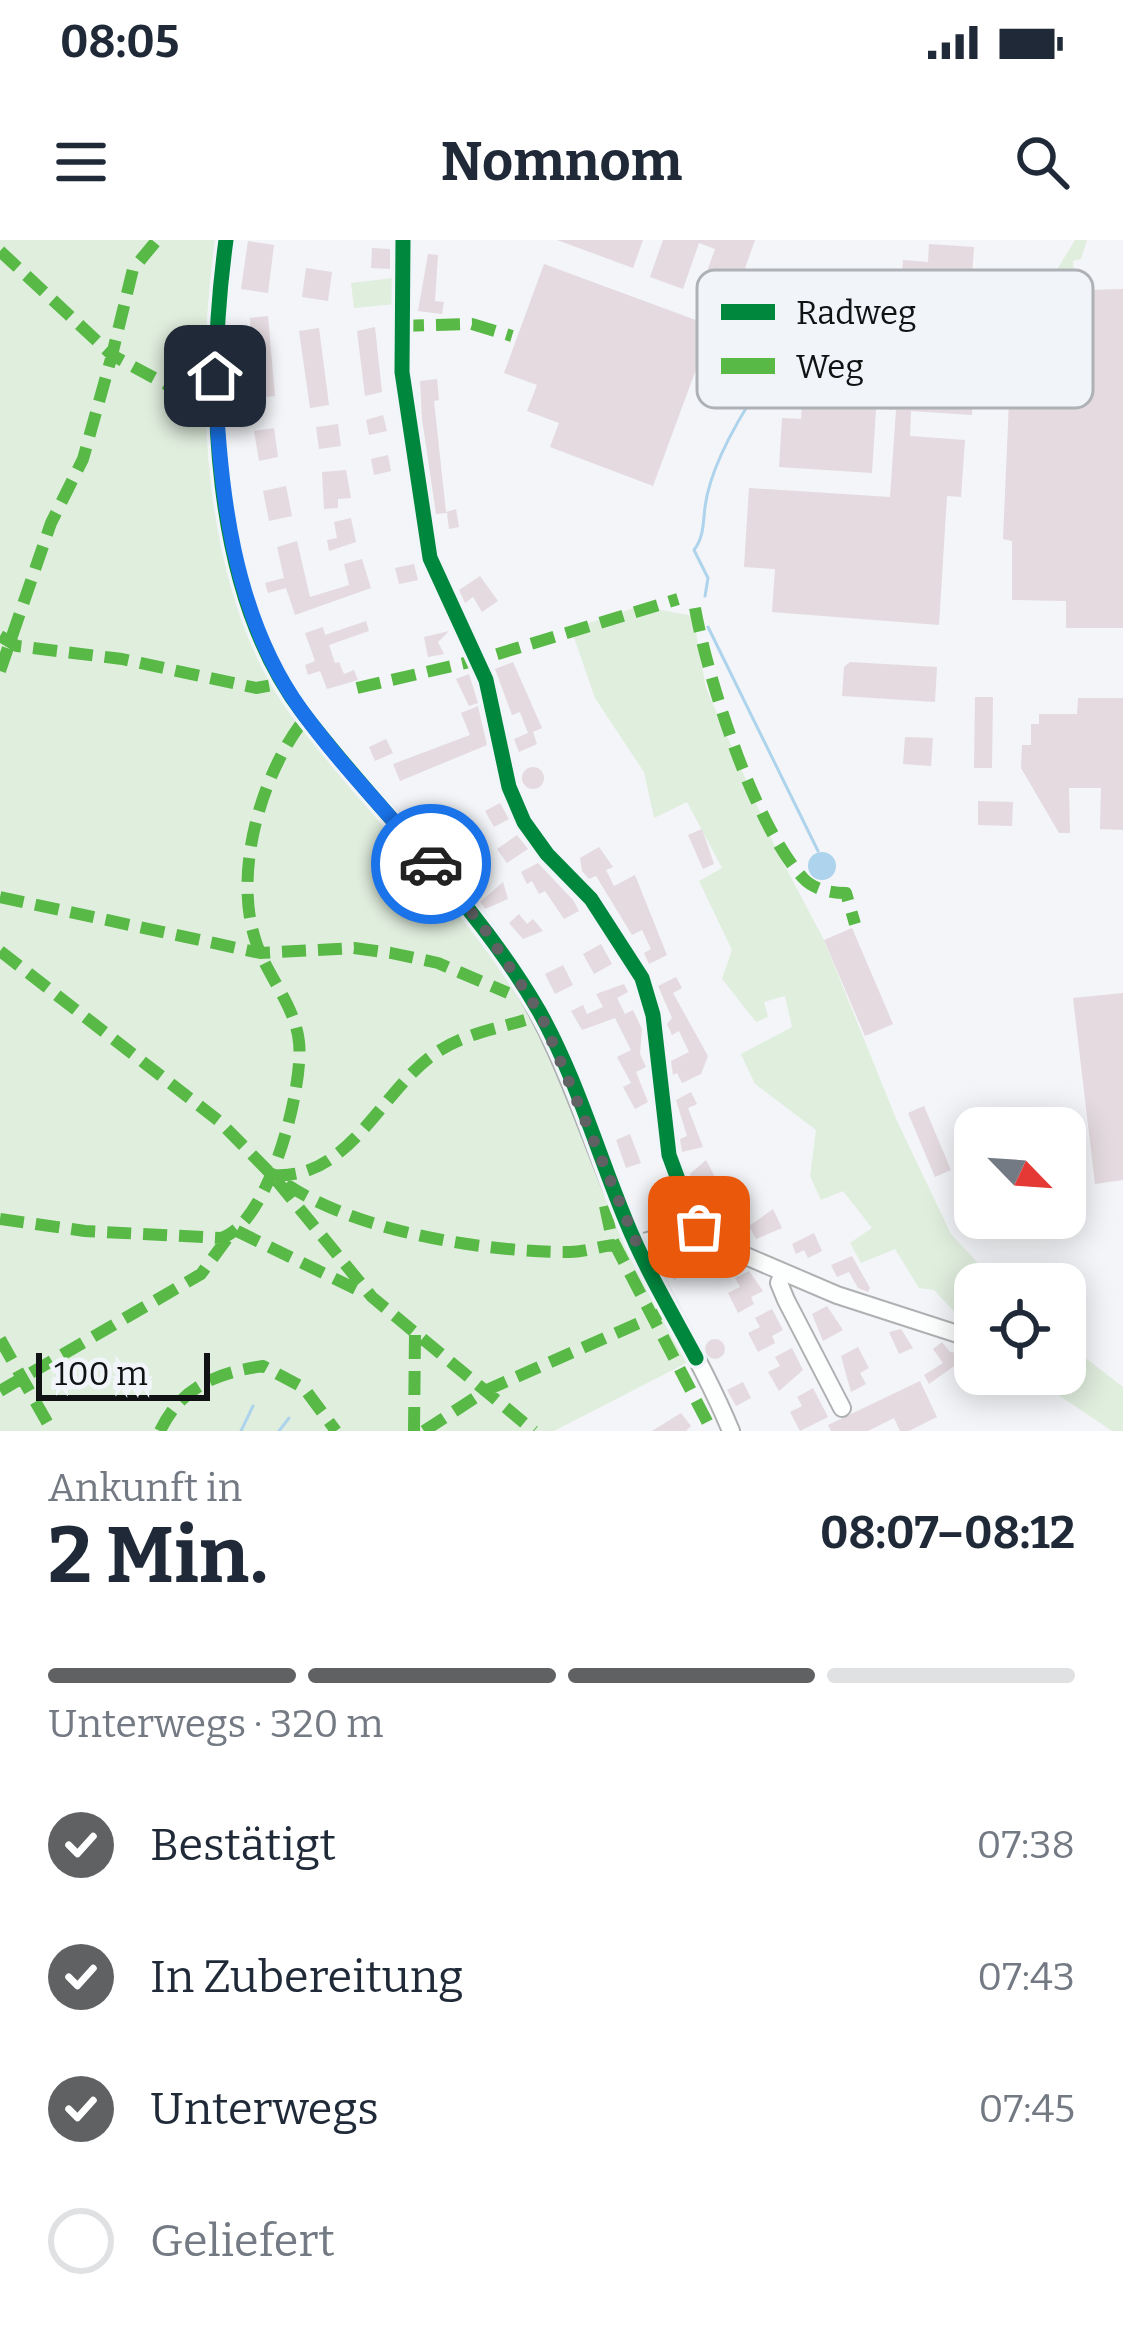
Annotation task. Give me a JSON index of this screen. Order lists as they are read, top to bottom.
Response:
{
  "legend": ["Radweg", "Weg"],
  "scale_bar": "100 m",
  "north": "bottom right",
  "page": {
    "status": "08:05",
    "header": "Nomnom",
    "scale": "100 m",
    "heading": ["2 Min.", "Ankunft in", "08:07–08:12"],
    "bar": "Unterwegs · 320 m",
    "list": [
      ["Bestätigt", "07:38"],
      ["In Zubereitung", "07:43"],
      ["Unterwegs", "07:45"],
      "Geliefert"
    ]
  }
}
